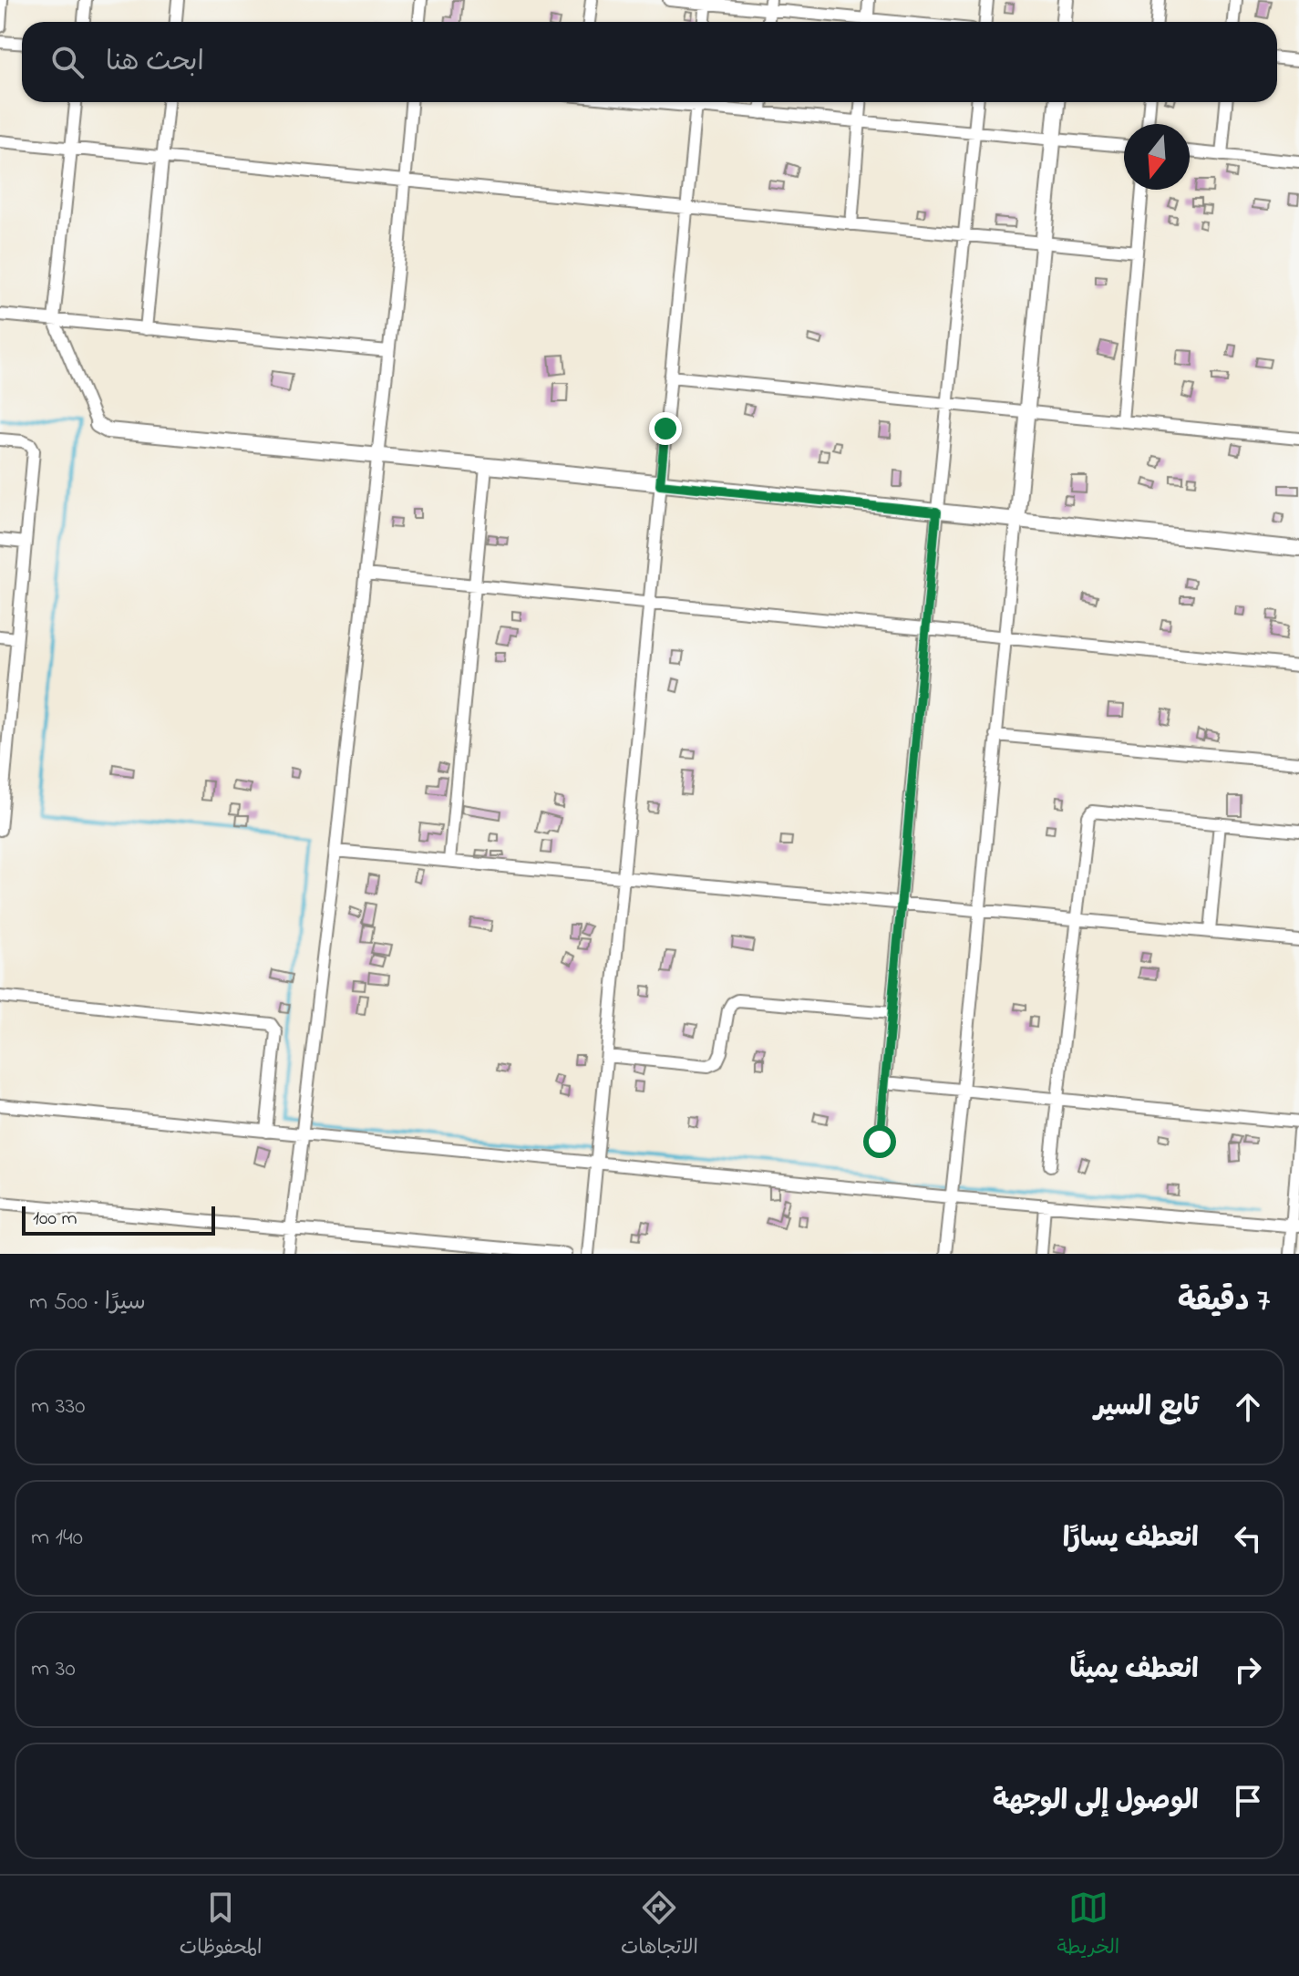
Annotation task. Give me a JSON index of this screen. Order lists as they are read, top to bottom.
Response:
{
  "scale_bar": "100 m",
  "north": "bottom",
  "page": {
    "search": "ابحث هنا",
    "scale": "100 m",
    "heading": ["7 دقيقة", "سيرًا · 500 m"],
    "list": [
      ["تابع السير", "330 m"],
      ["انعطف يسارًا", "140 m"],
      ["انعطف يمينًا", "30 m"],
      "الوصول إلى الوجهة"
    ],
    "nav": ["الخريطة", "الاتجاهات", "المحفوظات"]
  }
}
